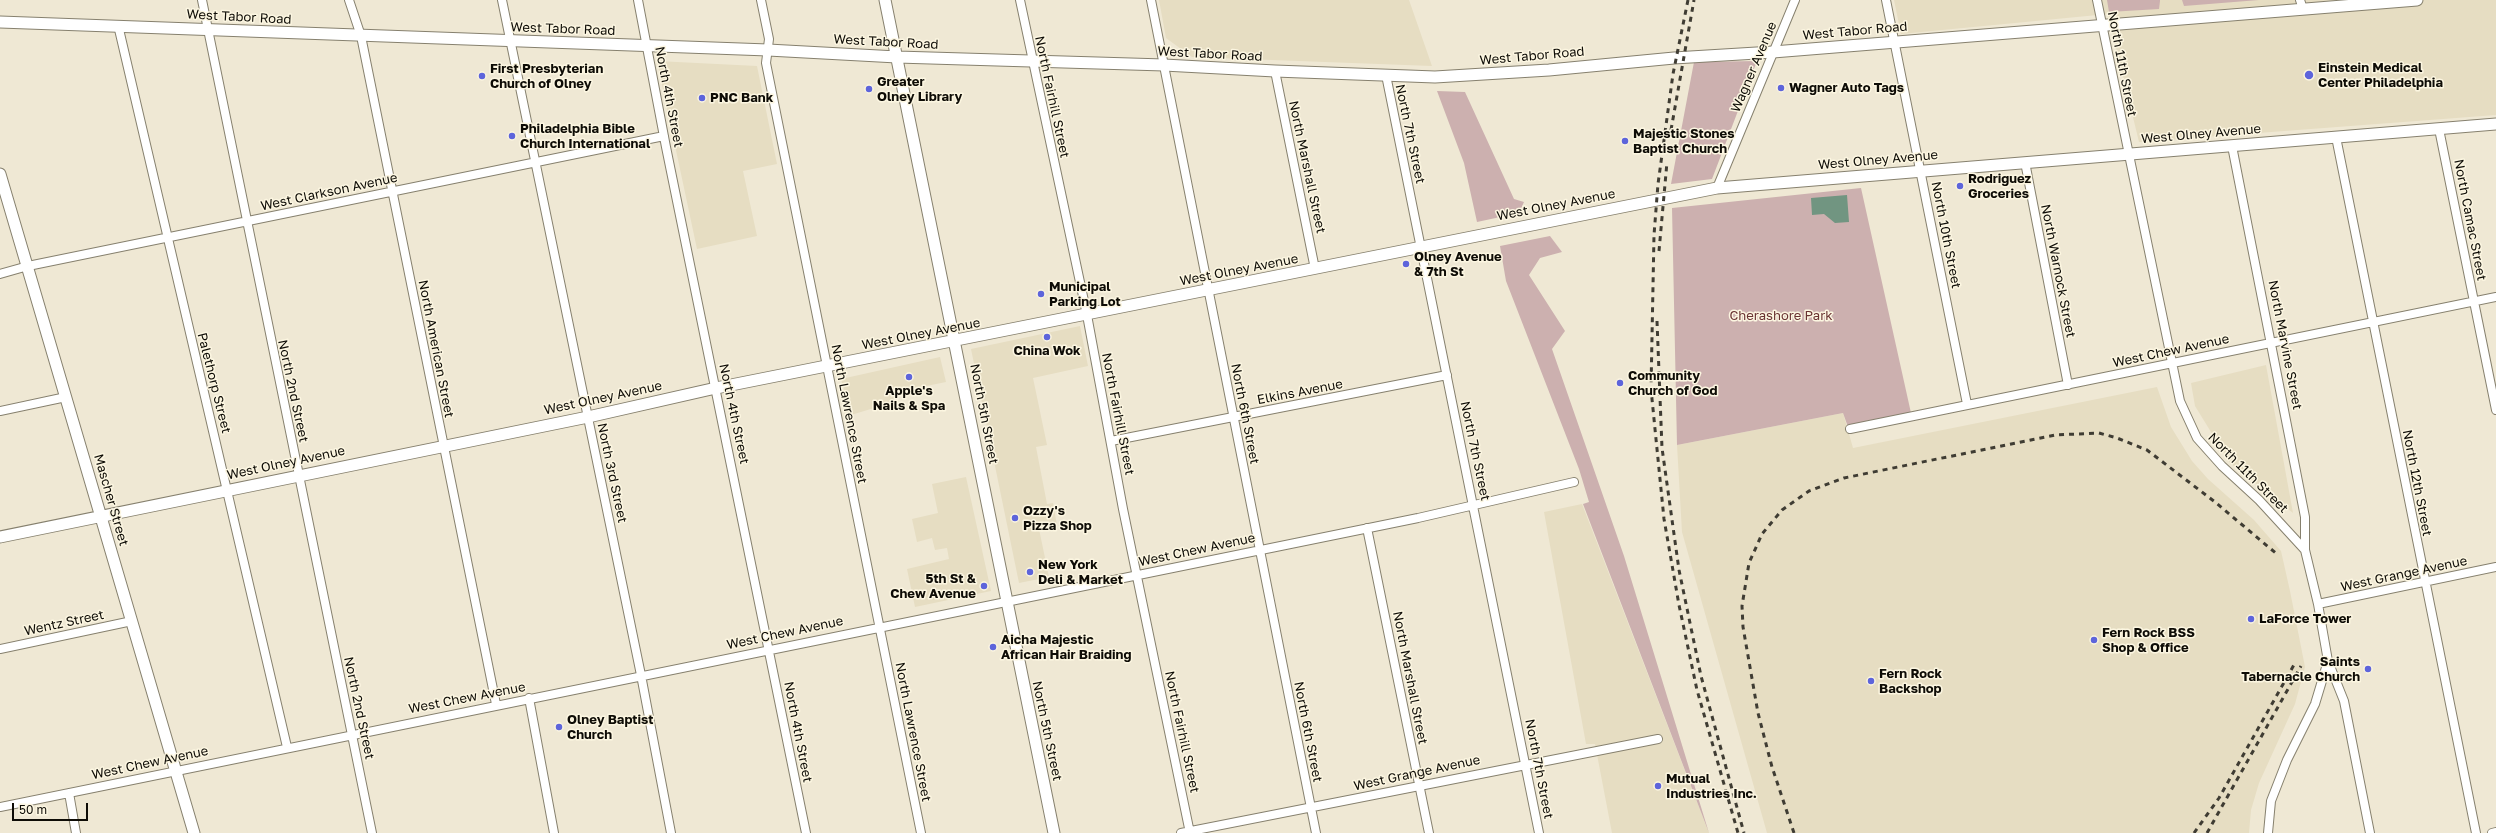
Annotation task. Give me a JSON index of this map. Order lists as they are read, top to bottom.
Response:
{
  "streets": {
    "street": [
      "West Tabor Road",
      "North 11th Street",
      "Wagner Avenue",
      "North 4th Street",
      "North Fairhill Street",
      "North 7th Street",
      "West Olney Avenue",
      "North Marshall Street",
      "West Clarkson Avenue",
      "North Camac Street",
      "North 10th Street",
      "North Warnock Street",
      "North Marvine Street",
      "North American Street",
      "West Chew Avenue",
      "Palethorp Street",
      "North 2nd Street",
      "Elkins Avenue",
      "North Lawrence Street",
      "North 5th Street",
      "North 6th Street",
      "North 3rd Street",
      "North 12th Street",
      "Mascher Street",
      "West Grange Avenue",
      "Wentz Street"
    ]
  },
  "crossings": [
    ["West Tabor Road", "North 11th Street"],
    ["West Tabor Road", "Wagner Avenue"],
    ["West Tabor Road", "North 4th Street"],
    ["West Tabor Road", "North Fairhill Street"],
    ["West Tabor Road", "North 7th Street"],
    ["West Tabor Road", "North Marshall Street"],
    ["West Tabor Road", "North 10th Street"],
    ["West Tabor Road", "North American Street"],
    ["West Tabor Road", "Palethorp Street"],
    ["West Tabor Road", "North 2nd Street"],
    ["West Tabor Road", "North Lawrence Street"],
    ["West Tabor Road", "North 5th Street"],
    ["West Tabor Road", "North 6th Street"],
    ["West Tabor Road", "North 3rd Street"],
    ["North 11th Street", "West Olney Avenue"],
    ["North 11th Street", "North Marvine Street"],
    ["North 11th Street", "West Chew Avenue"],
    ["North 11th Street", "West Grange Avenue"],
    ["Wagner Avenue", "West Olney Avenue"],
    ["North 4th Street", "West Olney Avenue"],
    ["North 4th Street", "West Clarkson Avenue"],
    ["North 4th Street", "West Chew Avenue"],
    ["North Fairhill Street", "West Olney Avenue"],
    ["North Fairhill Street", "West Chew Avenue"],
    ["North Fairhill Street", "Elkins Avenue"],
    ["North Fairhill Street", "West Grange Avenue"],
    ["North 7th Street", "West Olney Avenue"],
    ["North 7th Street", "West Chew Avenue"],
    ["North 7th Street", "Elkins Avenue"],
    ["North 7th Street", "West Grange Avenue"],
    ["West Olney Avenue", "North Marshall Street"],
    ["West Olney Avenue", "North Camac Street"],
    ["West Olney Avenue", "North 10th Street"],
    ["West Olney Avenue", "North Warnock Street"],
    ["West Olney Avenue", "North Marvine Street"],
    ["West Olney Avenue", "North American Street"],
    ["West Olney Avenue", "Palethorp Street"],
    ["West Olney Avenue", "North 2nd Street"],
    ["West Olney Avenue", "North Lawrence Street"],
    ["West Olney Avenue", "North 5th Street"],
    ["West Olney Avenue", "North 6th Street"],
    ["West Olney Avenue", "North 3rd Street"],
    ["West Olney Avenue", "North 12th Street"],
    ["West Olney Avenue", "Mascher Street"],
    ["North Marshall Street", "West Chew Avenue"],
    ["North Marshall Street", "West Grange Avenue"],
    ["West Clarkson Avenue", "North American Street"],
    ["West Clarkson Avenue", "Palethorp Street"],
    ["West Clarkson Avenue", "North 2nd Street"],
    ["West Clarkson Avenue", "North 3rd Street"],
    ["West Clarkson Avenue", "Mascher Street"],
    ["North Camac Street", "West Chew Avenue"],
    ["North 10th Street", "West Chew Avenue"],
    ["North Warnock Street", "West Chew Avenue"],
    ["North Marvine Street", "West Chew Avenue"],
    ["North American Street", "West Chew Avenue"],
    ["West Chew Avenue", "Palethorp Street"],
    ["West Chew Avenue", "North 2nd Street"],
    ["West Chew Avenue", "North Lawrence Street"],
    ["West Chew Avenue", "North 5th Street"],
    ["West Chew Avenue", "North 6th Street"],
    ["West Chew Avenue", "North 3rd Street"],
    ["West Chew Avenue", "North 12th Street"],
    ["West Chew Avenue", "Mascher Street"],
    ["Elkins Avenue", "North 6th Street"],
    ["North 6th Street", "West Grange Avenue"],
    ["North 12th Street", "West Grange Avenue"],
    ["Mascher Street", "Wentz Street"]
  ],
  "parks": ["Cherashore Park"],
  "places": [
    "Einstein Medical Center Philadelphia",
    "First Presbyterian Church of Olney",
    "Wagner Auto Tags",
    "Greater Olney Library",
    "PNC Bank",
    "Philadelphia Bible Church International",
    "Majestic Stones Baptist Church",
    "Rodriguez Groceries",
    "Olney Avenue & 7th St",
    "Municipal Parking Lot",
    "China Wok",
    "Apple's Nails & Spa",
    "Community Church of God",
    "Ozzy's Pizza Shop",
    "New York Deli & Market",
    "5th St & Chew Avenue",
    "LaForce Tower",
    "Fern Rock BSS Shop & Office",
    "Aicha Majestic African Hair Braiding",
    "Saints Tabernacle Church",
    "Fern Rock Backshop",
    "Olney Baptist Church",
    "Mutual Industries Inc."
  ],
  "scale_bar": "50 m"
}
